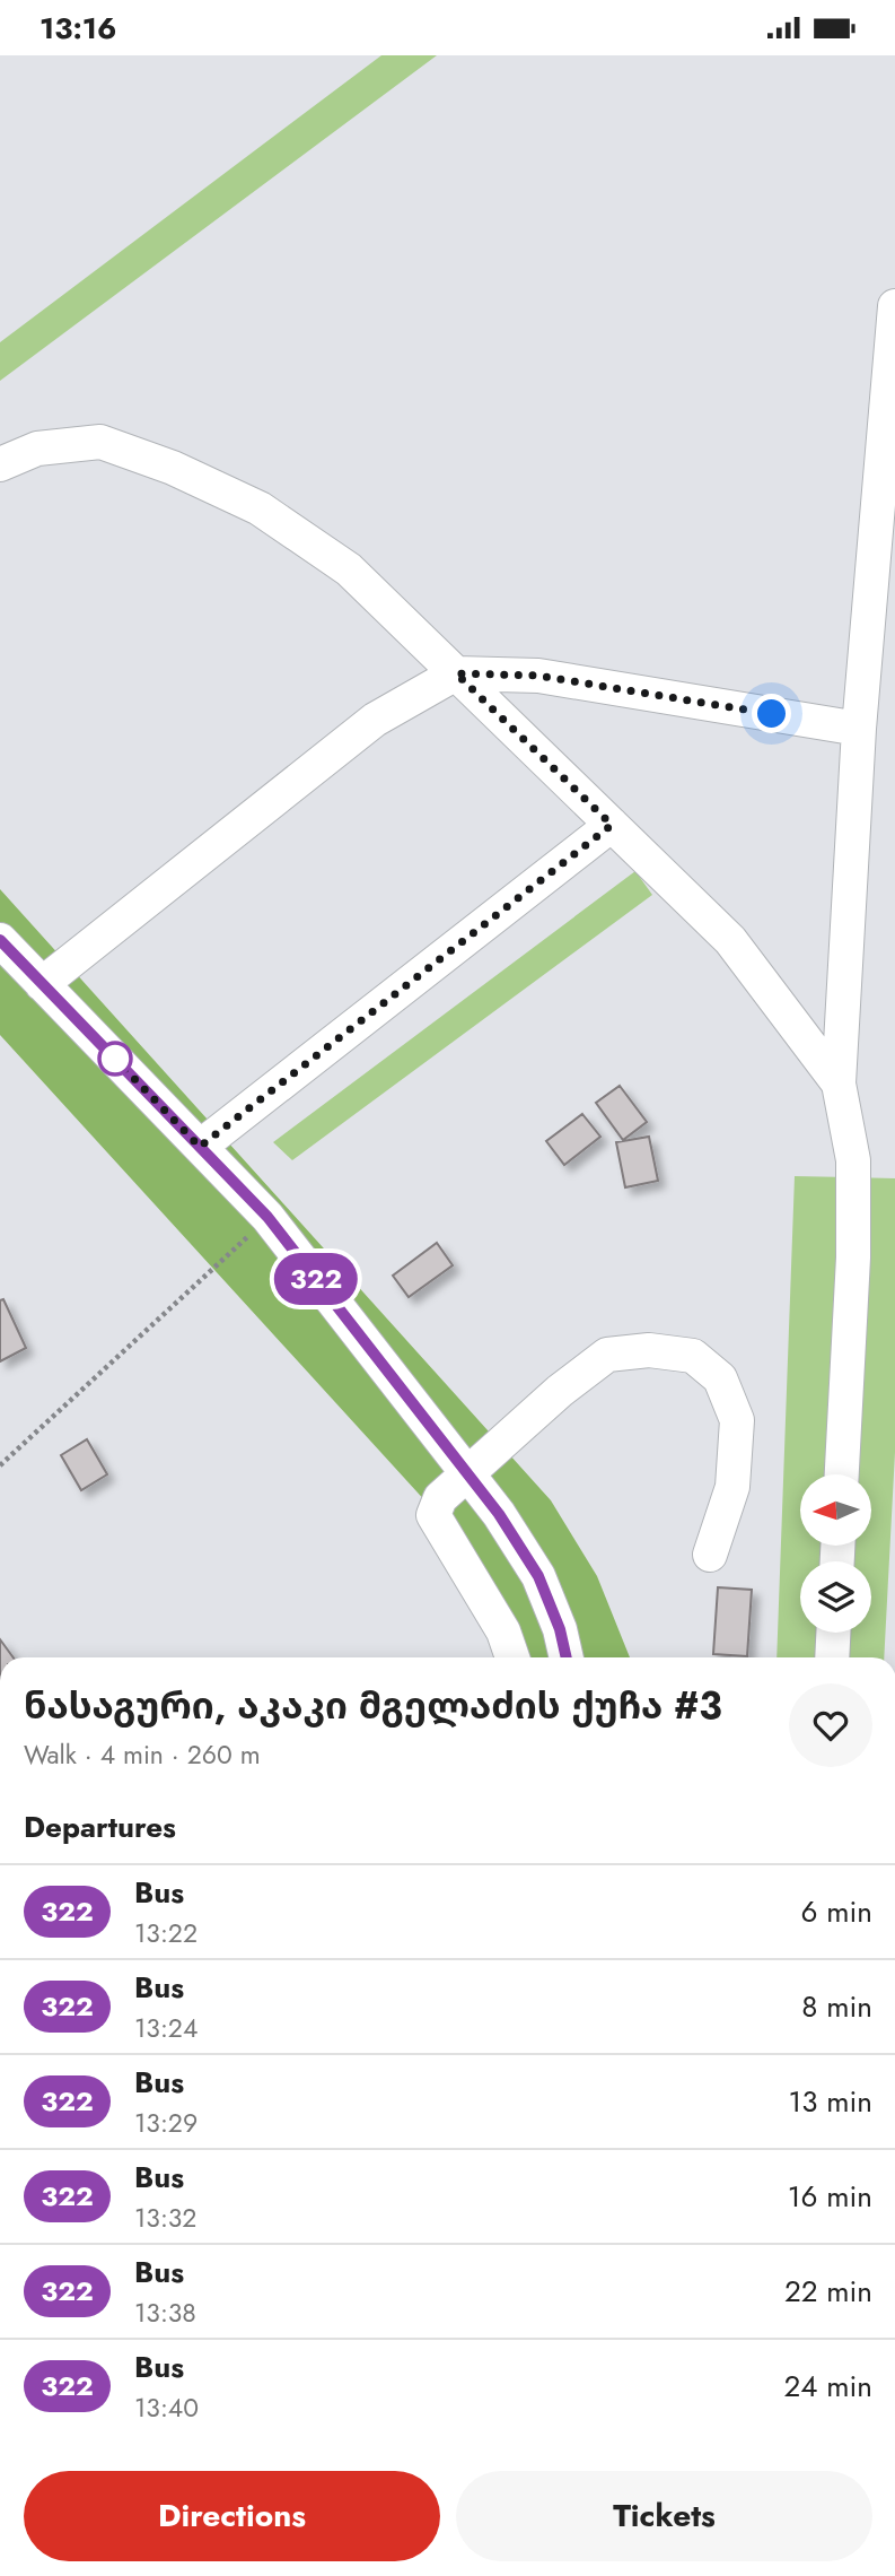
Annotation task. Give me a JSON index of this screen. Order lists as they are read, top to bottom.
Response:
{
  "lines": ["bus line 322"],
  "north": "left",
  "page": {
    "status": "13:16",
    "on_map": "322",
    "heading": [
      ["ნასაგური, აკაკი მგელაძის ქუჩა #3", "Walk · 4 min · 260 m"],
      "Departures"
    ],
    "list": [
      {
        "mark": "322",
        "name": "Bus",
        "note": "13:22",
        "value": "6 min"
      },
      {
        "mark": "322",
        "name": "Bus",
        "note": "13:24",
        "value": "8 min"
      },
      {
        "mark": "322",
        "name": "Bus",
        "note": "13:29",
        "value": "13 min"
      },
      {
        "mark": "322",
        "name": "Bus",
        "note": "13:32",
        "value": "16 min"
      },
      {
        "mark": "322",
        "name": "Bus",
        "note": "13:38",
        "value": "22 min"
      },
      {
        "mark": "322",
        "name": "Bus",
        "note": "13:40",
        "value": "24 min"
      }
    ],
    "buttons": ["Directions", "Tickets"]
  }
}
